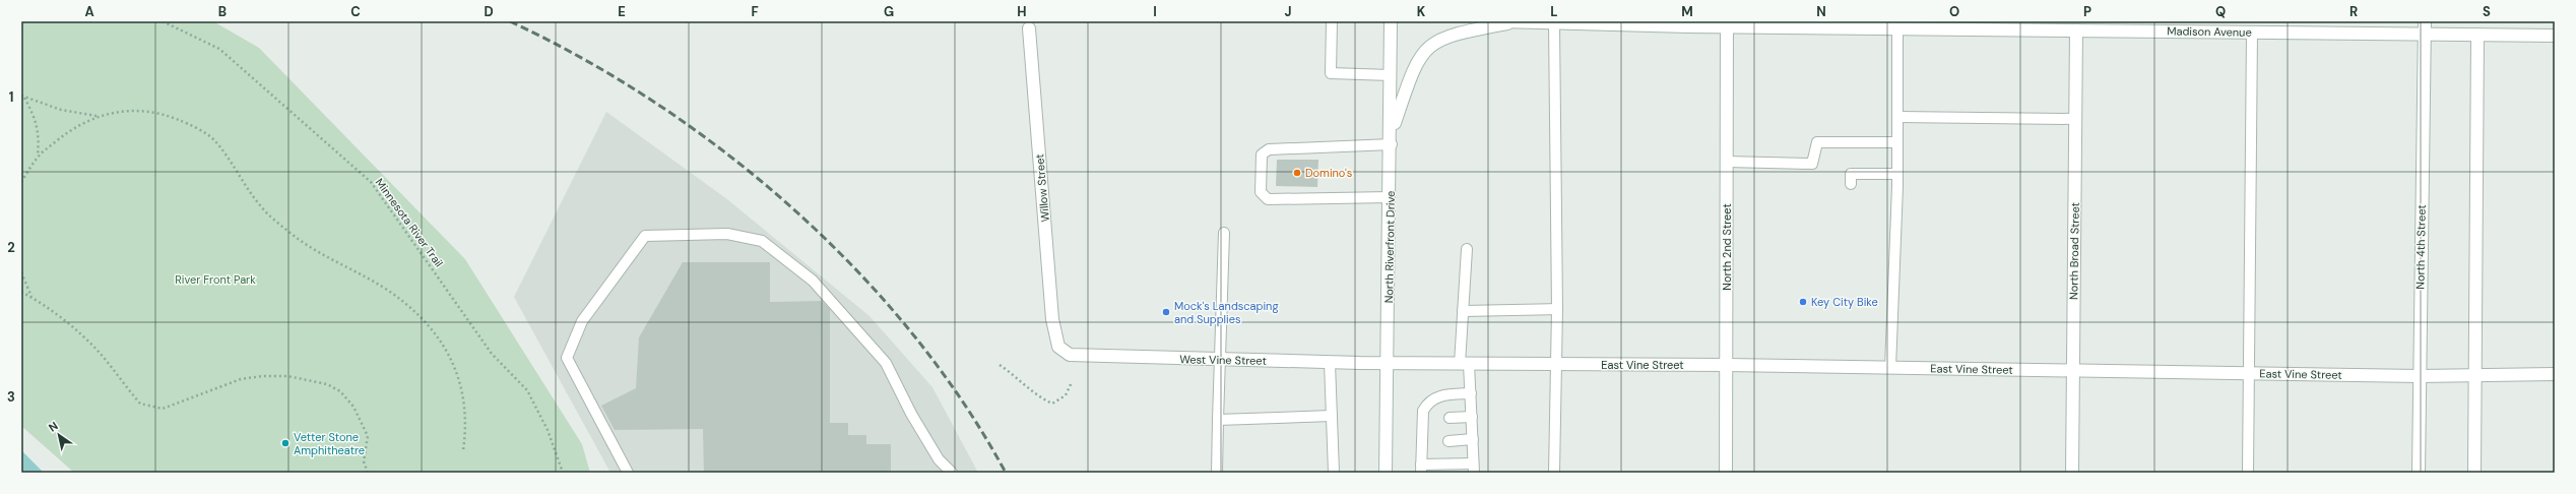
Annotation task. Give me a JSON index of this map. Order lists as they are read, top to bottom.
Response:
{
  "streets": {
    "street": [
      "Madison Avenue",
      "Willow Street",
      "North Riverfront Drive",
      "North 2nd Street",
      "North 4th Street",
      "North Broad Street",
      "West Vine Street",
      "East Vine Street"
    ],
    "path": ["Minnesota River Trail"]
  },
  "crossings": [
    ["Madison Avenue", "North Riverfront Drive"],
    ["Madison Avenue", "North 2nd Street"],
    ["Madison Avenue", "North 4th Street"],
    ["Madison Avenue", "North Broad Street"],
    ["Willow Street", "West Vine Street"],
    ["North Riverfront Drive", "West Vine Street"],
    ["North Riverfront Drive", "East Vine Street"],
    ["North 2nd Street", "East Vine Street"],
    ["North 4th Street", "East Vine Street"],
    ["North Broad Street", "East Vine Street"],
    ["West Vine Street", "East Vine Street"]
  ],
  "parks": ["River Front Park"],
  "places": [
    "Domino's",
    "Key City Bike",
    "Mock's Landscaping and Supplies",
    "Vetter Stone Amphitheatre"
  ],
  "north": "top left",
  "grid": {
    "columns": [
      "A",
      "B",
      "C",
      "D",
      "E",
      "F",
      "G",
      "H",
      "I",
      "J",
      "K",
      "L",
      "M",
      "N",
      "O",
      "P",
      "Q",
      "R",
      "S"
    ],
    "rows": ["1", "2", "3"]
  }
}
